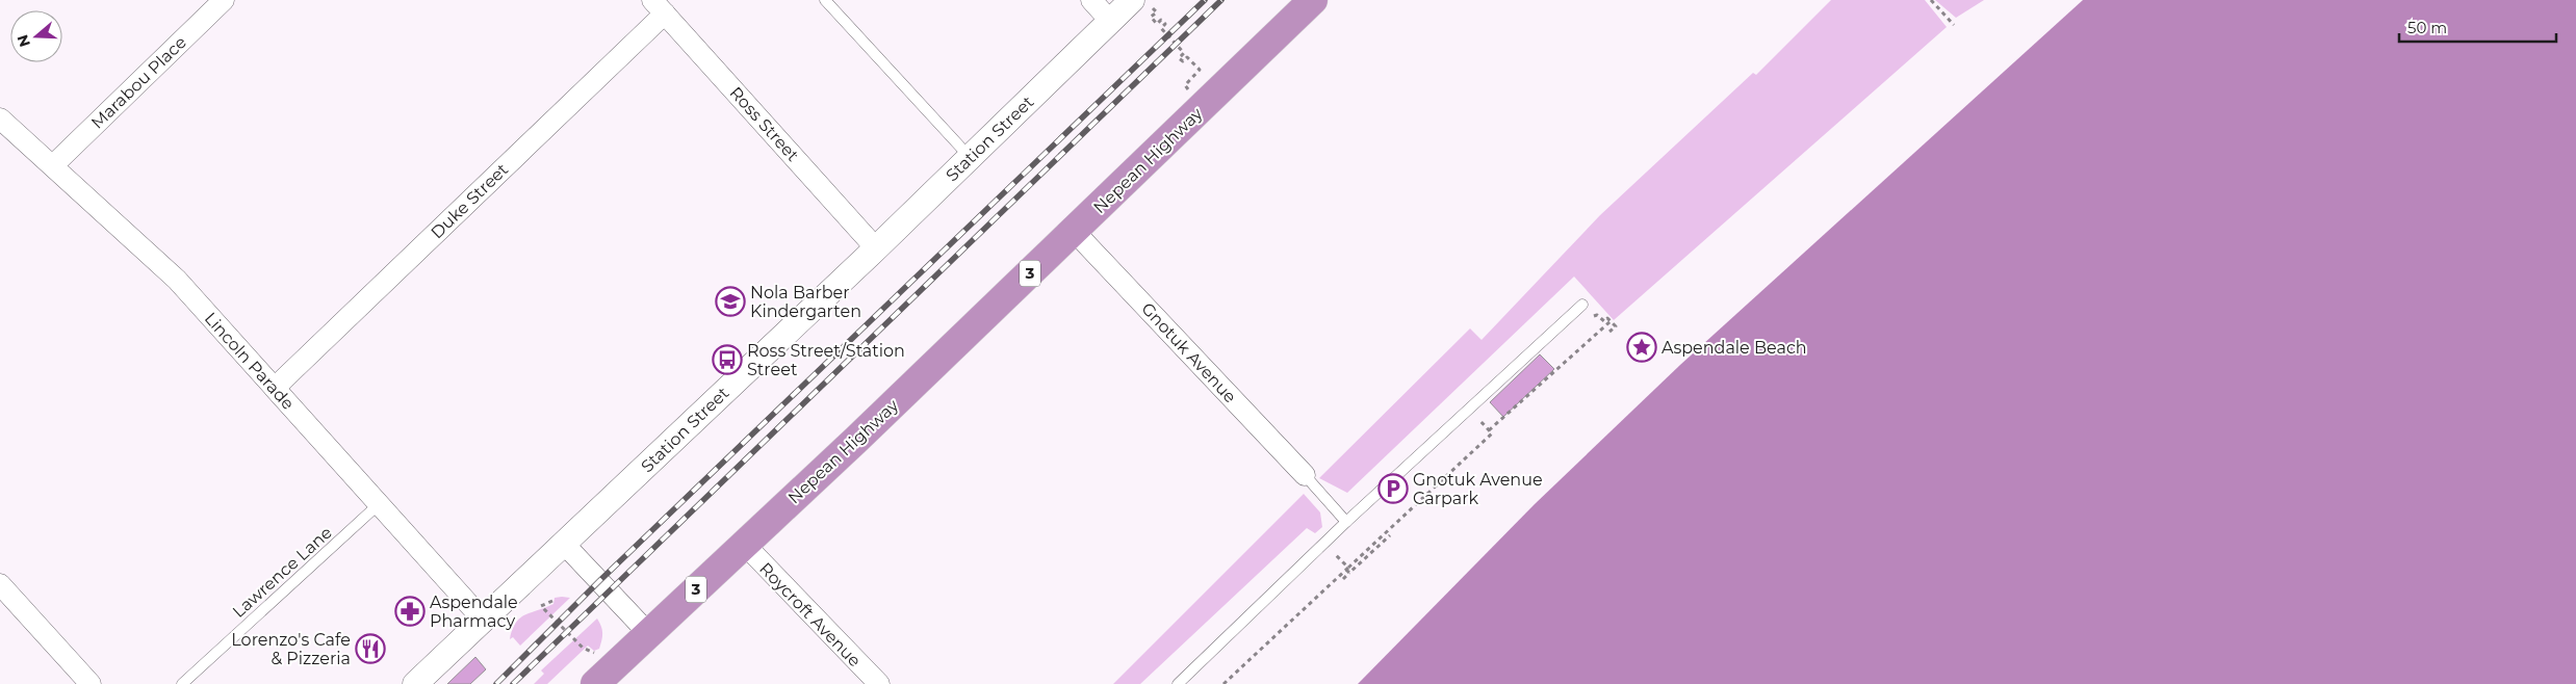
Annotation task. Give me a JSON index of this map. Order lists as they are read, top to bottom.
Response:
{
  "streets": {
    "highway": ["Nepean Highway", "3"],
    "street": [
      "Marabou Place",
      "Ross Street",
      "Station Street",
      "Duke Street",
      "Gnotuk Avenue",
      "Lincoln Parade",
      "Roycroft Avenue"
    ],
    "lane": ["Lawrence Lane"]
  },
  "crossings": [
    ["Marabou Place", "Lincoln Parade"],
    ["Ross Street", "Station Street"],
    ["Ross Street", "Duke Street"],
    ["Station Street", "Lincoln Parade"],
    ["Nepean Highway", "Gnotuk Avenue"],
    ["Nepean Highway", "Roycroft Avenue"],
    ["Duke Street", "Lincoln Parade"],
    ["Lincoln Parade", "Lawrence Lane"]
  ],
  "places": {
    "school or university": ["Nola Barber Kindergarten"],
    "place": ["Aspendale Beach"],
    "bus stop": ["Ross Street/Station Street"],
    "parking": ["Gnotuk Avenue Carpark"],
    "pharmacy": ["Aspendale Pharmacy"],
    "restaurant": ["Lorenzo's Cafe & Pizzeria"]
  },
  "scale_bar": "50 m",
  "north": "left"
}
